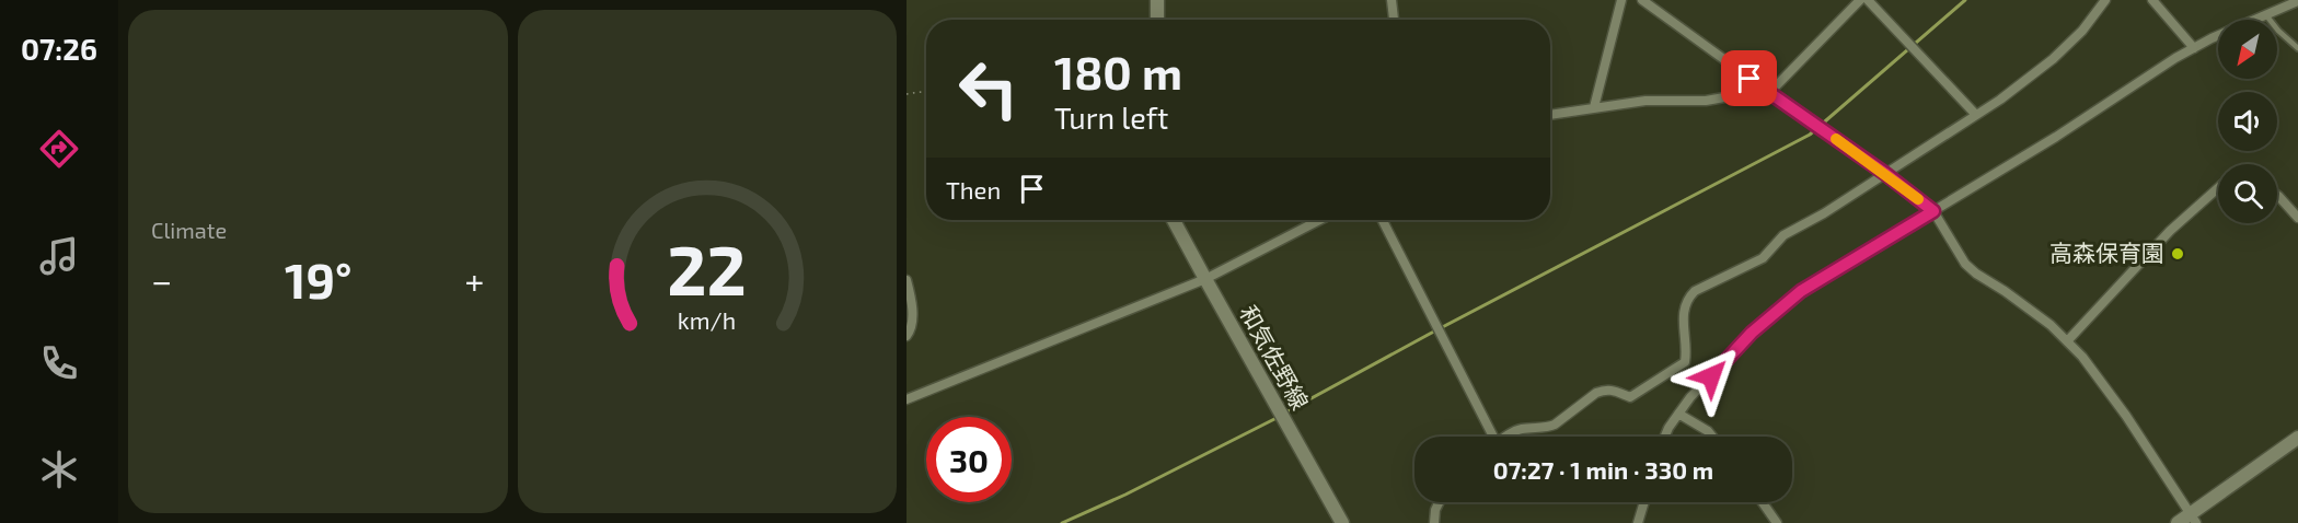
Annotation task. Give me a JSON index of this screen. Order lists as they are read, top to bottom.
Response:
{
  "streets": {
    "main road": ["和気佐野線"]
  },
  "places": ["高森保育園"],
  "north": "bottom left",
  "page": {
    "tabs": "07:26",
    "tile": "Climate",
    "turn": ["180 m", "Turn left"],
    "then": "Then",
    "heat": ["−", "19°", "+"],
    "limit": "30",
    "trip": "07:27 · 1 min · 330 m",
    "gauge": ["22", "km/h"]
  }
}
